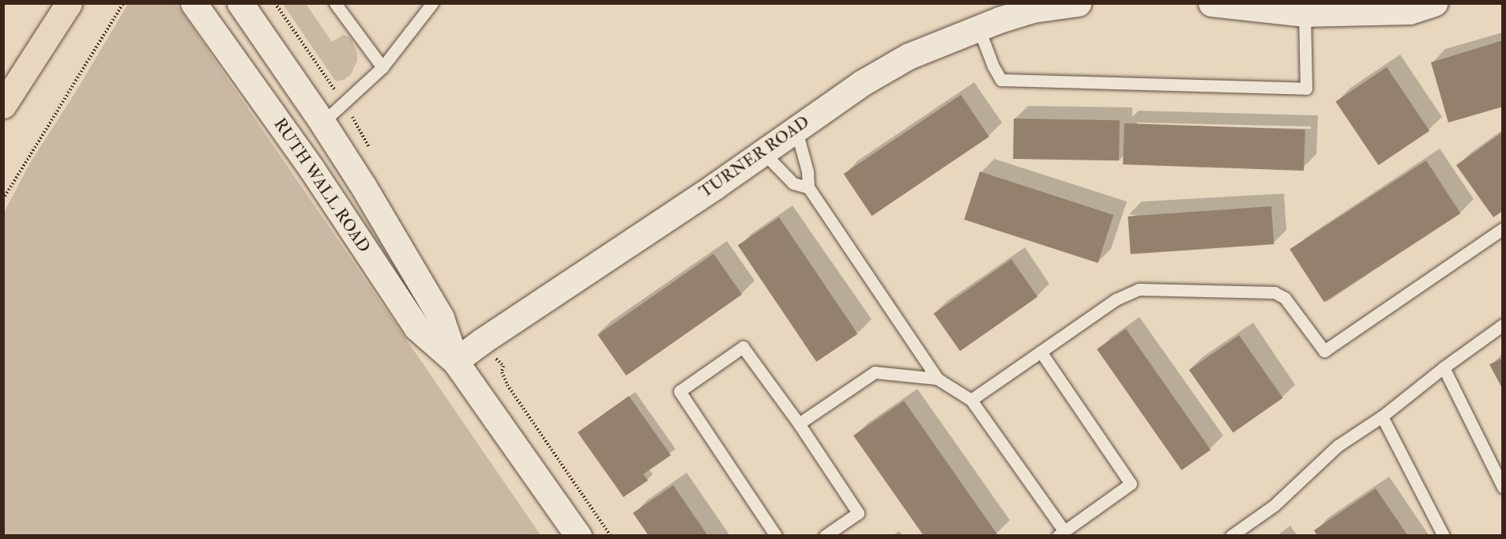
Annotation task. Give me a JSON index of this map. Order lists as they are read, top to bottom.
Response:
{
  "streets": {
    "main road": ["TURNER ROAD", "RUTH WALL ROAD"]
  },
  "crossings": [
    ["TURNER ROAD", "RUTH WALL ROAD"]
  ]
}
